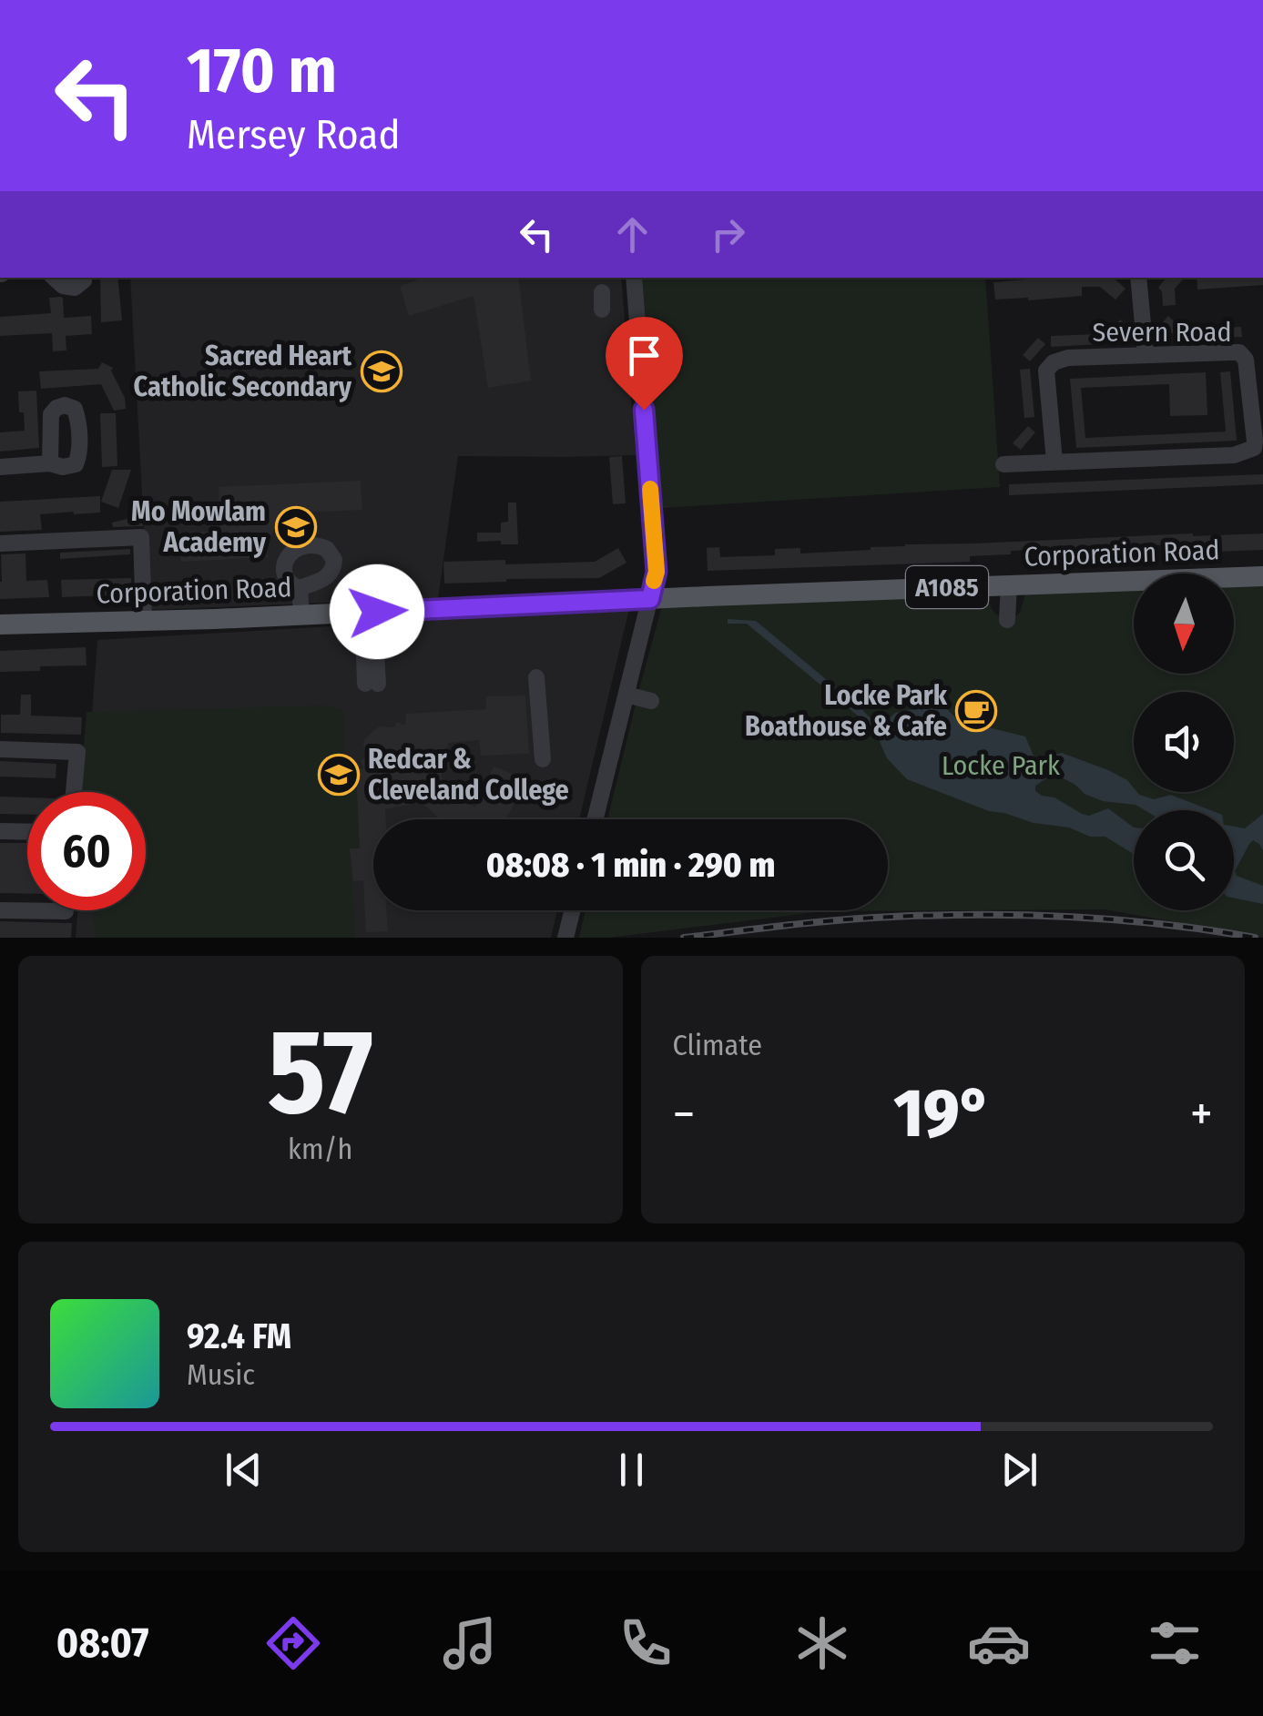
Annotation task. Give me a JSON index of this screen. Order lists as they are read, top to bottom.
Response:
{
  "streets": {
    "main road": ["Corporation Road", "A1085"],
    "street": ["Severn Road"]
  },
  "parks": ["Locke Park"],
  "places": {
    "school or university": ["Sacred Heart Catholic Secondary", "Mo Mowlam Academy", "Redcar & Cleveland College"],
    "cafe": ["Locke Park Boathouse & Cafe"]
  },
  "north": "bottom",
  "page": {
    "turn": ["170 m", "Mersey Road"],
    "limit": "60",
    "trip": "08:08 · 1 min · 290 m",
    "tile": [
      ["57", "km/h"],
      "Climate"
    ],
    "heat": ["−", "19°", "+"],
    "song": ["92.4 FM", "Music"],
    "tabs": "08:07"
  }
}
